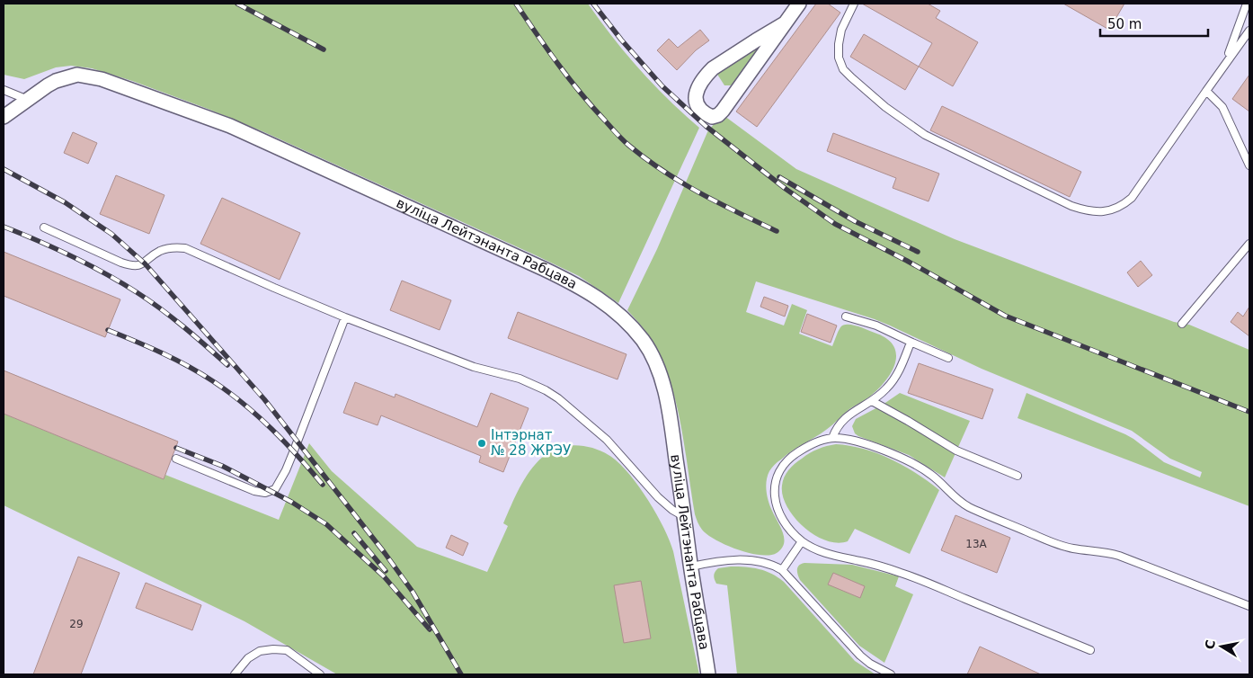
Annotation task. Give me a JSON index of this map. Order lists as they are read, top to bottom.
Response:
{
  "streets": {
    "street": ["вуліца Лейтэнанта Рабцава"]
  },
  "places": ["Інтэрнат № 28 ЖРЭУ"],
  "house_numbers": ["13А", "29"],
  "scale_bar": "50 m",
  "north": "left"
}
